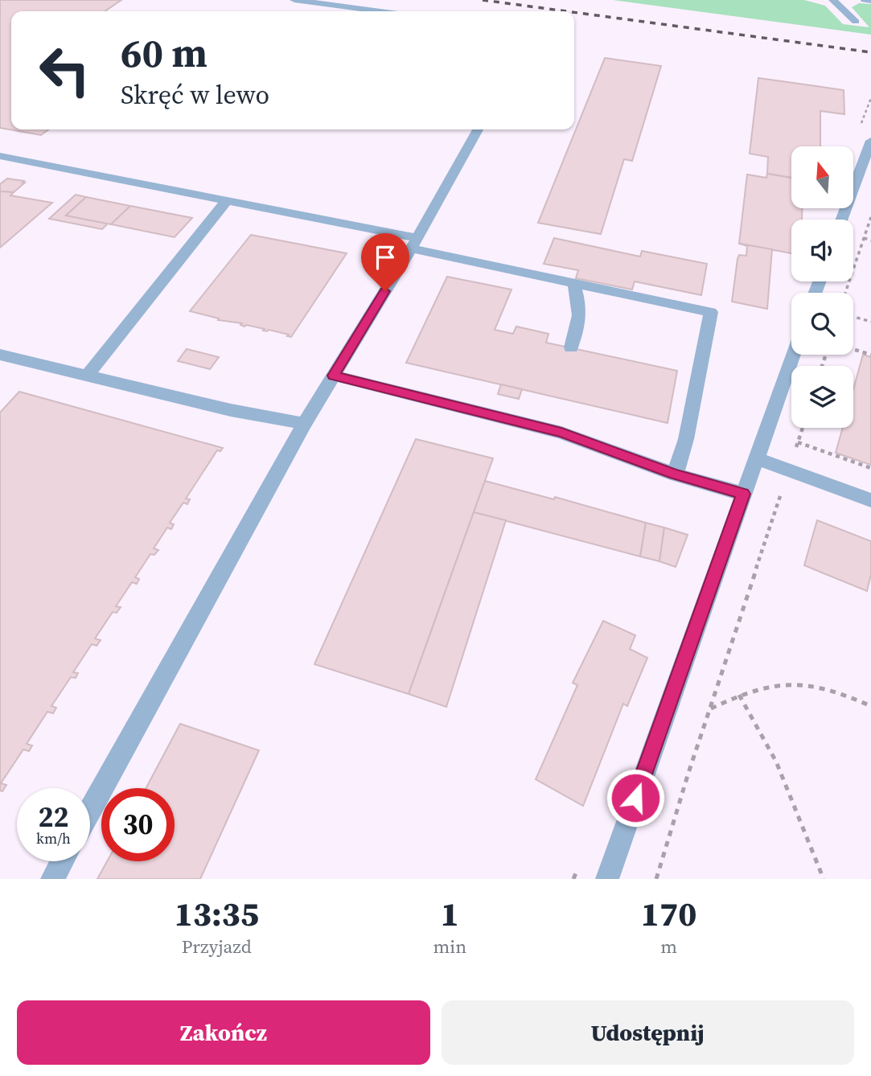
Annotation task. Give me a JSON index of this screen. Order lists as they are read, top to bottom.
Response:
{
  "north": "top",
  "page": {
    "turn": ["60 m", "Skręć w lewo"],
    "speed": "22 km/h",
    "limit": "30",
    "eta": [
      "13:35",
      "Przyjazd",
      "1",
      "min",
      "170",
      "m"
    ],
    "buttons": ["Zakończ", "Udostępnij"]
  }
}
